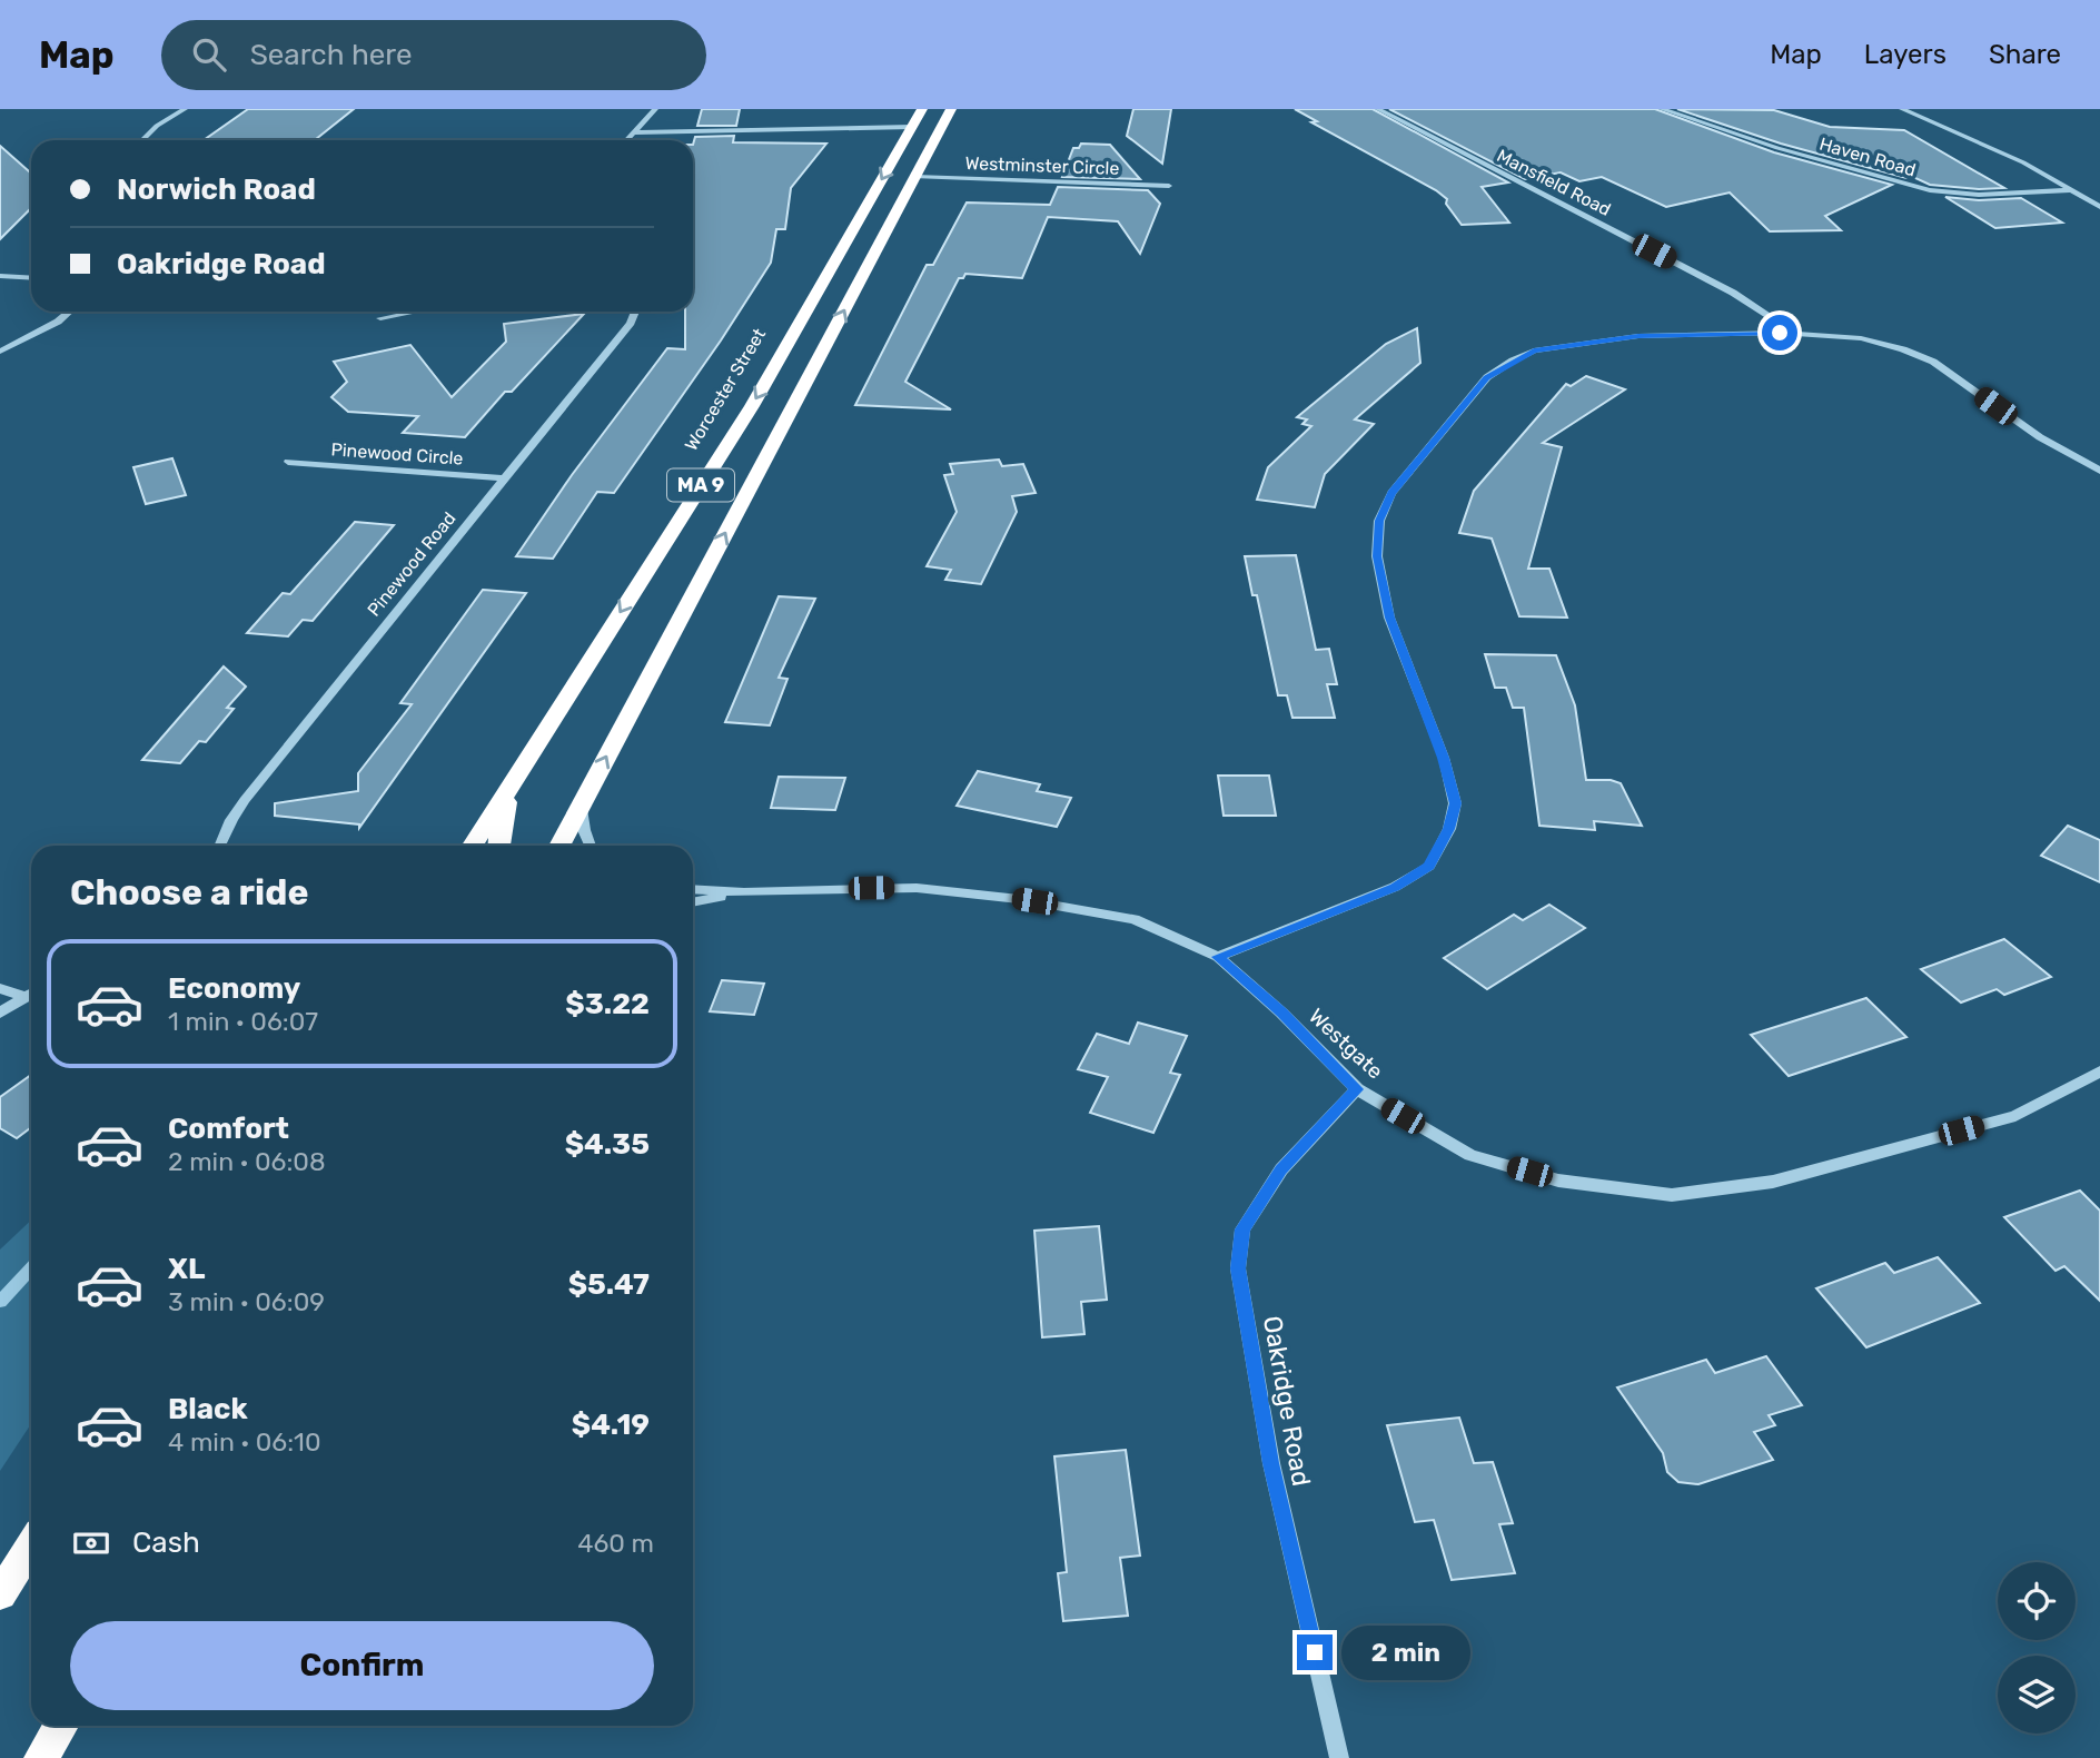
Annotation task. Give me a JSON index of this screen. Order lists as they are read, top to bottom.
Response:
{
  "streets": {
    "highway": ["Worcester Street", "MA 9"],
    "street": [
      "Haven Road",
      "Westminster Circle",
      "Mansfield Road",
      "Pinewood Circle",
      "Pinewood Road",
      "Westgate",
      "Oakridge Road"
    ]
  },
  "crossings": [
    ["Westminster Circle", "MA 9"],
    ["Pinewood Circle", "Pinewood Road"],
    ["Westgate", "Oakridge Road"]
  ],
  "page": {
    "header": "Map",
    "search": "Search here",
    "nav": ["Map", "Layers", "Share"],
    "banner": ["Norwich Road", "Oakridge Road"],
    "heading": "Choose a ride",
    "list": [
      {
        "name": "Economy",
        "note": "1 min · 06:07",
        "value": "$3.22"
      },
      {
        "name": "Comfort",
        "note": "2 min · 06:08",
        "value": "$4.35"
      },
      {
        "name": "XL",
        "note": "3 min · 06:09",
        "value": "$5.47"
      },
      {
        "name": "Black",
        "note": "4 min · 06:10",
        "value": "$4.19"
      }
    ],
    "pay": ["Cash", "460 m"],
    "buttons": "Confirm",
    "bubble": "2 min"
  }
}
